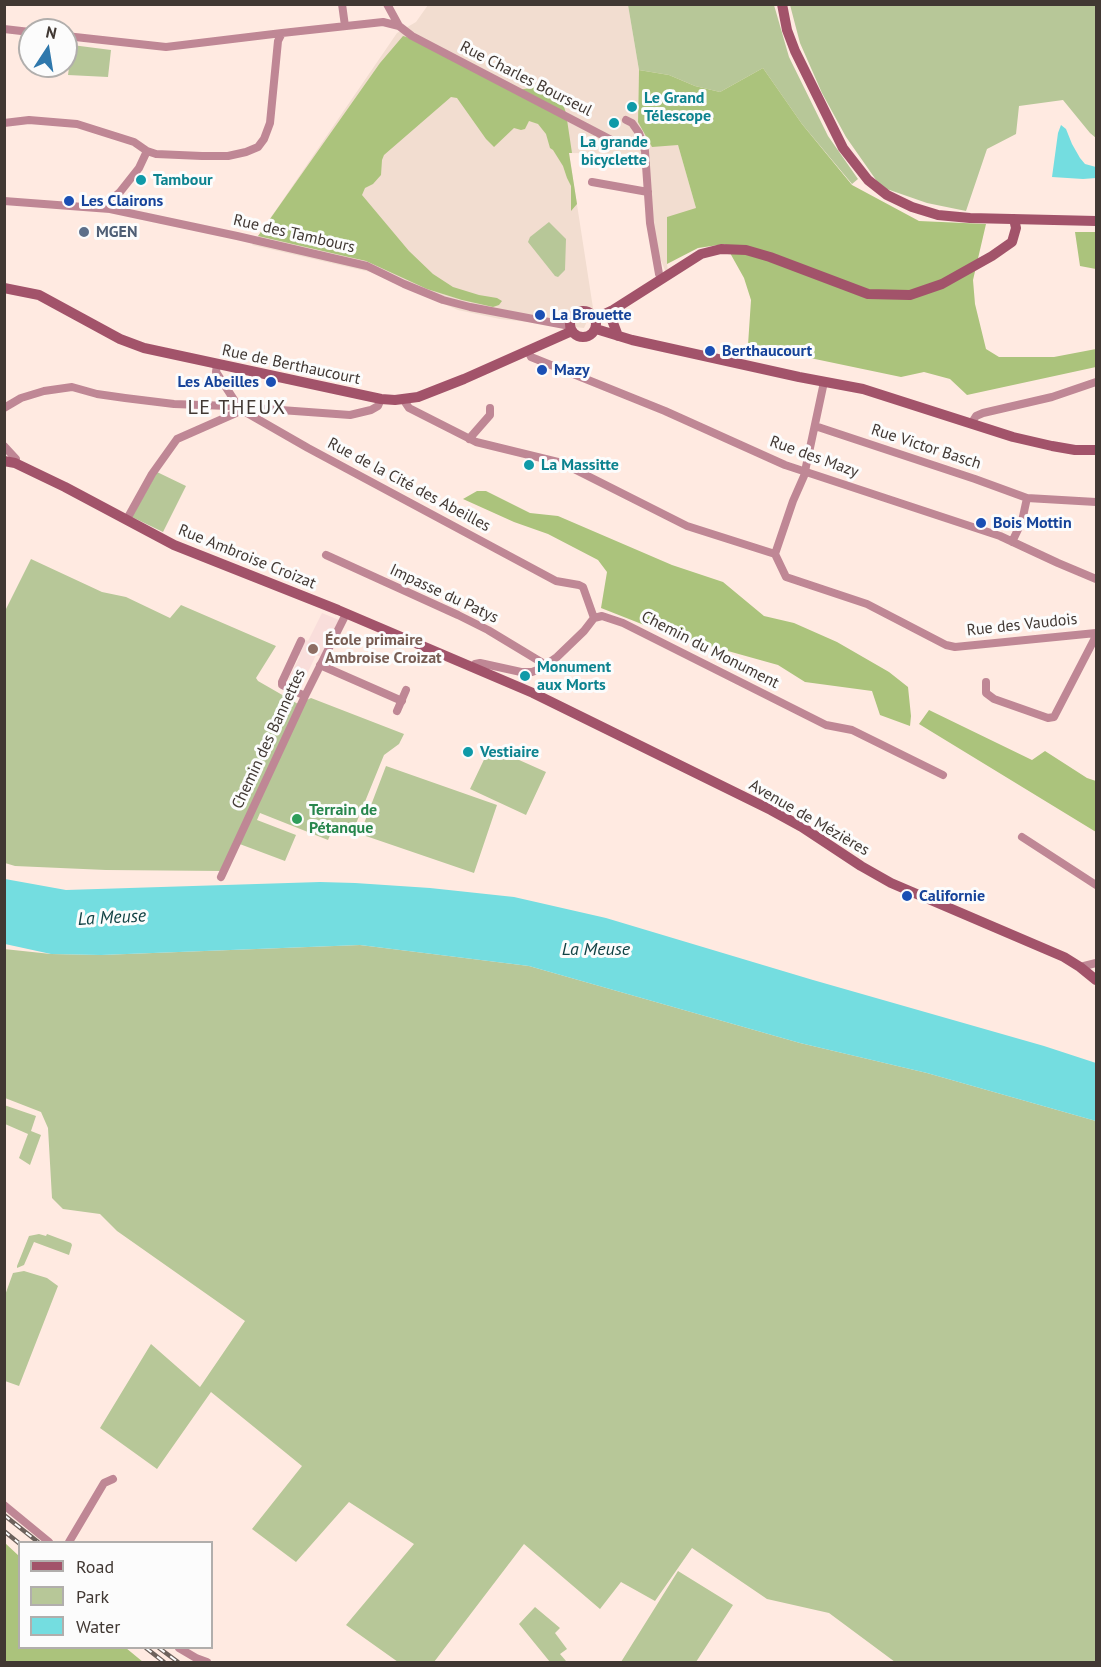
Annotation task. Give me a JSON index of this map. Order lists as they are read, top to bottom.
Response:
{
  "streets": {
    "main road": ["Rue de Berthaucourt", "Rue Ambroise Croizat", "Avenue de Mézières"],
    "street": [
      "Rue Charles Bourseul",
      "Rue des Tambours",
      "Rue Victor Basch",
      "Rue des Mazy",
      "Rue de la Cité des Abeilles",
      "Impasse du Patys",
      "Rue des Vaudois",
      "Chemin du Monument",
      "Chemin des Bannettes"
    ]
  },
  "crossings": [
    ["Rue des Tambours", "Rue de Berthaucourt"],
    ["Rue de Berthaucourt", "Rue des Mazy"],
    ["Rue de Berthaucourt", "Rue de la Cité des Abeilles"],
    ["Rue de la Cité des Abeilles", "Chemin du Monument"],
    ["Rue Ambroise Croizat", "Chemin des Bannettes"],
    ["Rue Ambroise Croizat", "Avenue de Mézières"]
  ],
  "districts": ["LE THEUX"],
  "water": ["La Meuse"],
  "places": [
    "Le Grand Télescope",
    "La grande bicyclette",
    "Tambour",
    "Les Clairons",
    "MGEN",
    "La Brouette",
    "Berthaucourt",
    "Mazy",
    "Les Abeilles",
    "La Massitte",
    "Bois Mottin",
    "École primaire Ambroise Croizat",
    "Monument aux Morts",
    "Vestiaire",
    "Terrain de Pétanque",
    "Californie"
  ],
  "legend": ["Road", "Park", "Water"],
  "north": "top"
}
